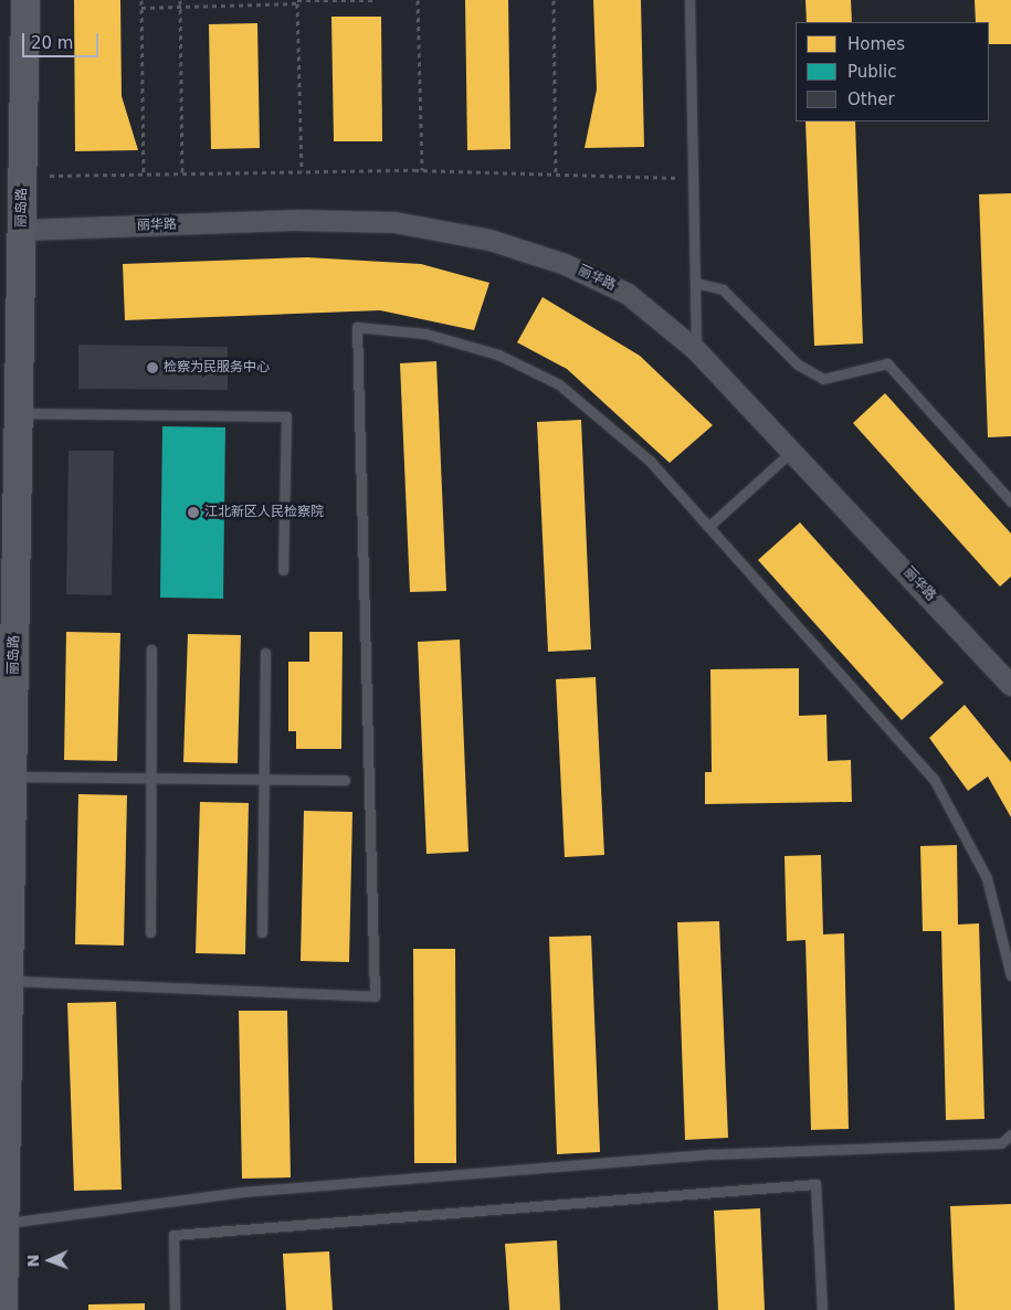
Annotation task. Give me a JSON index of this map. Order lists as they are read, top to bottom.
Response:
{
  "streets": {
    "street": ["丽岛路", "丽华路"]
  },
  "crossings": [
    ["丽岛路", "丽华路"]
  ],
  "places": ["检察为民服务中心", "江北新区人民检察院"],
  "legend": ["Homes", "Public", "Other"],
  "scale_bar": "20 m",
  "north": "left"
}
